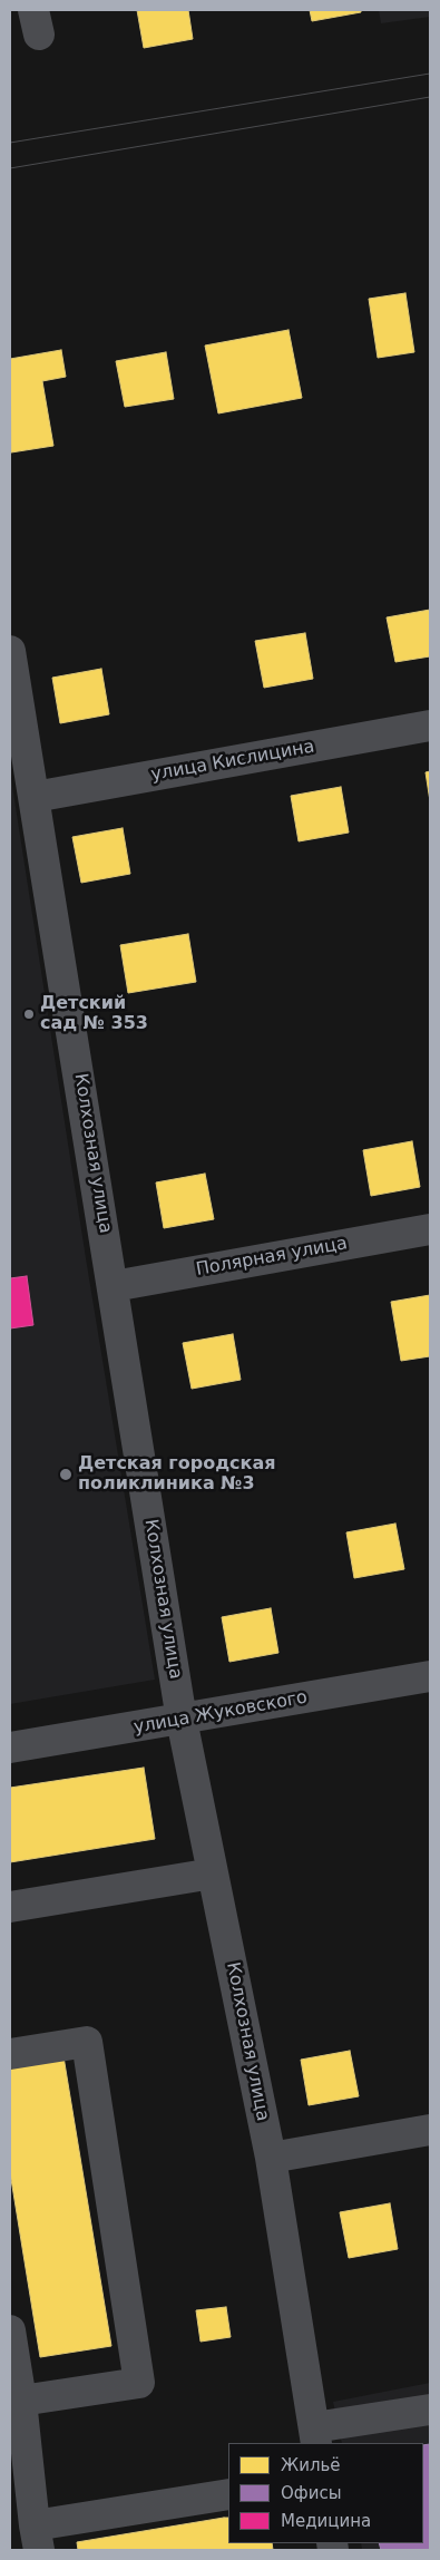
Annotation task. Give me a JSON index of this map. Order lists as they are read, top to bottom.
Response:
{
  "streets": {
    "street": [
      "улица Кислицина",
      "Колхозная улица",
      "Полярная улица",
      "улица Жуковского"
    ]
  },
  "crossings": [
    ["улица Кислицина", "Колхозная улица"],
    ["Колхозная улица", "Полярная улица"],
    ["Колхозная улица", "улица Жуковского"]
  ],
  "places": ["Детский сад № 353", "Детская городская поликлиника №3"],
  "legend": ["Жильё", "Офисы", "Медицина"]
}
